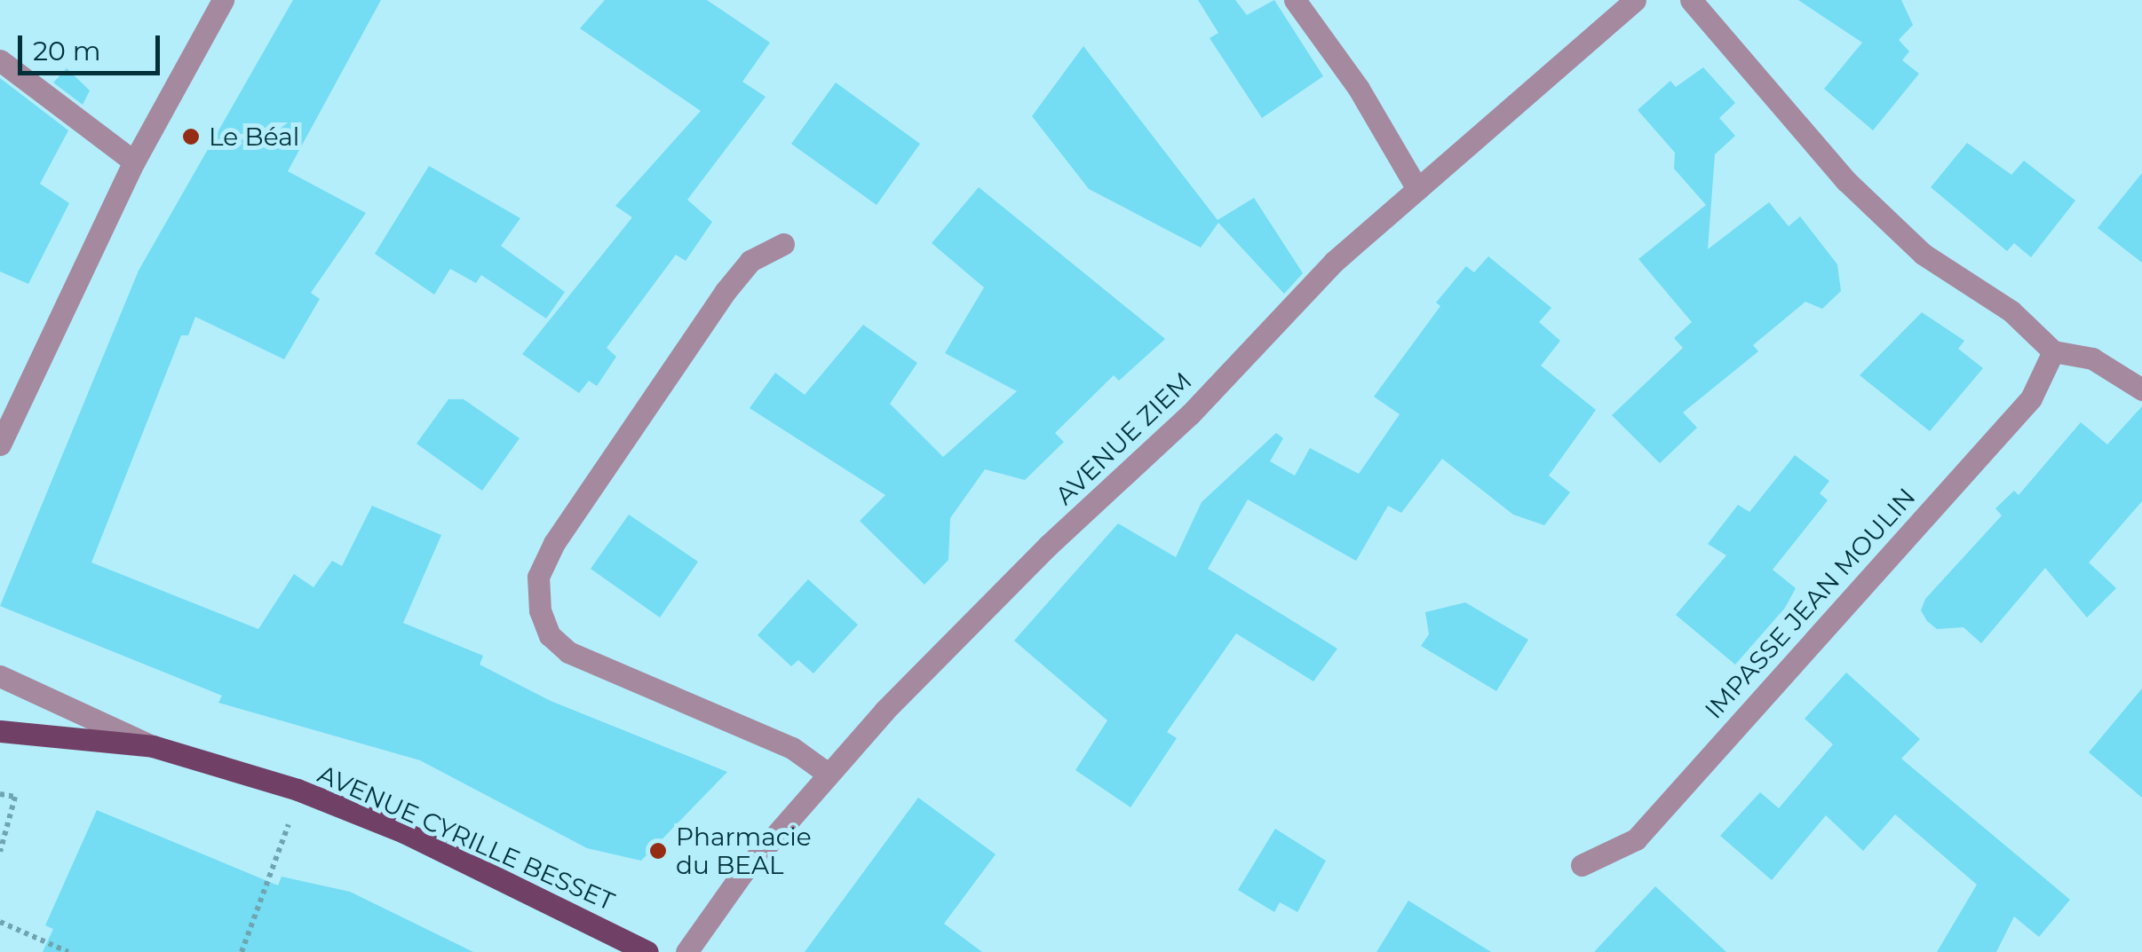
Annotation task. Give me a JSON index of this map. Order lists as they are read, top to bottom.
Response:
{
  "streets": {
    "main road": ["AVENUE CYRILLE BESSET"],
    "street": ["AVENUE ZIEM", "IMPASSE JEAN MOULIN"]
  },
  "places": ["Le Béal", "Pharmacie du BEAL"],
  "scale_bar": "20 m"
}
